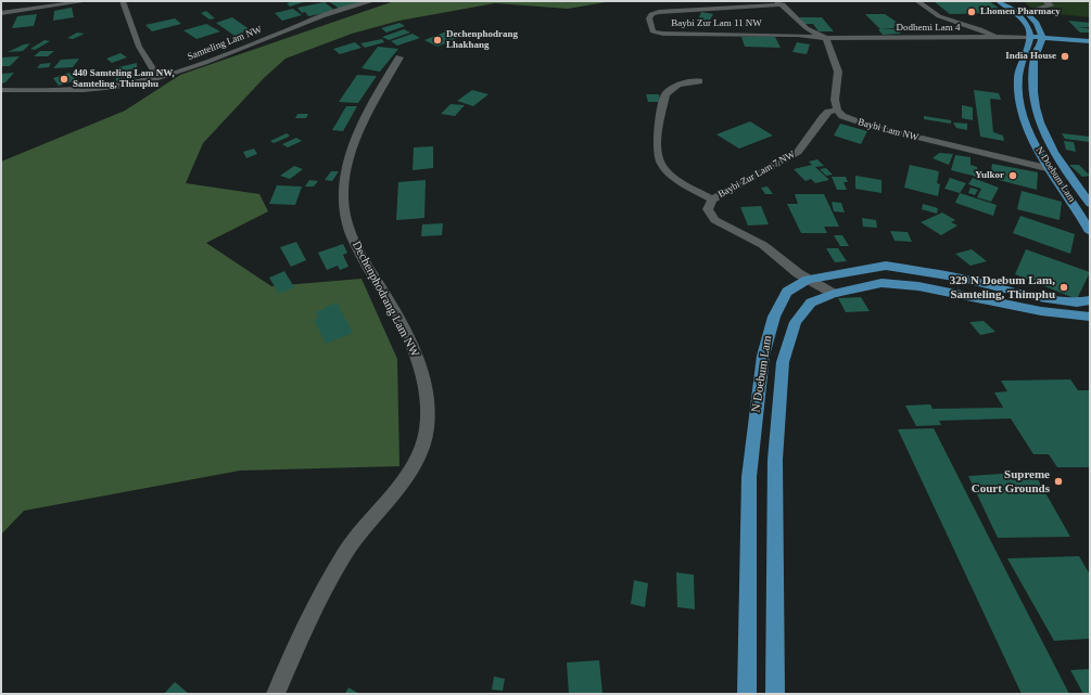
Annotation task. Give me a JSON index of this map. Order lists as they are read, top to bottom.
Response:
{
  "streets": {
    "main road": ["N Doebum Lam"],
    "street": [
      "Baybi Zur Lam 11 NW",
      "Dodhemi Lam 4",
      "Samteling Lam NW",
      "Baybi Lam NW",
      "Baybi Zur Lam 7 NW",
      "Dechenphodrang Lam NW"
    ]
  },
  "crossings": [
    ["Baybi Zur Lam 11 NW", "Dodhemi Lam 4"],
    ["Dodhemi Lam 4", "N Doebum Lam"],
    ["Baybi Lam NW", "Baybi Zur Lam 7 NW"],
    ["Baybi Lam NW", "N Doebum Lam"],
    ["Baybi Zur Lam 7 NW", "N Doebum Lam"]
  ],
  "places": [
    "Lhomen Pharmacy",
    "Dechenphodrang Lhakhang",
    "India House",
    "440 Samteling Lam NW, Samteling, Thimphu",
    "Yulkor",
    "329 N Doebum Lam, Samteling, Thimphu",
    "Supreme Court Grounds"
  ]
}
